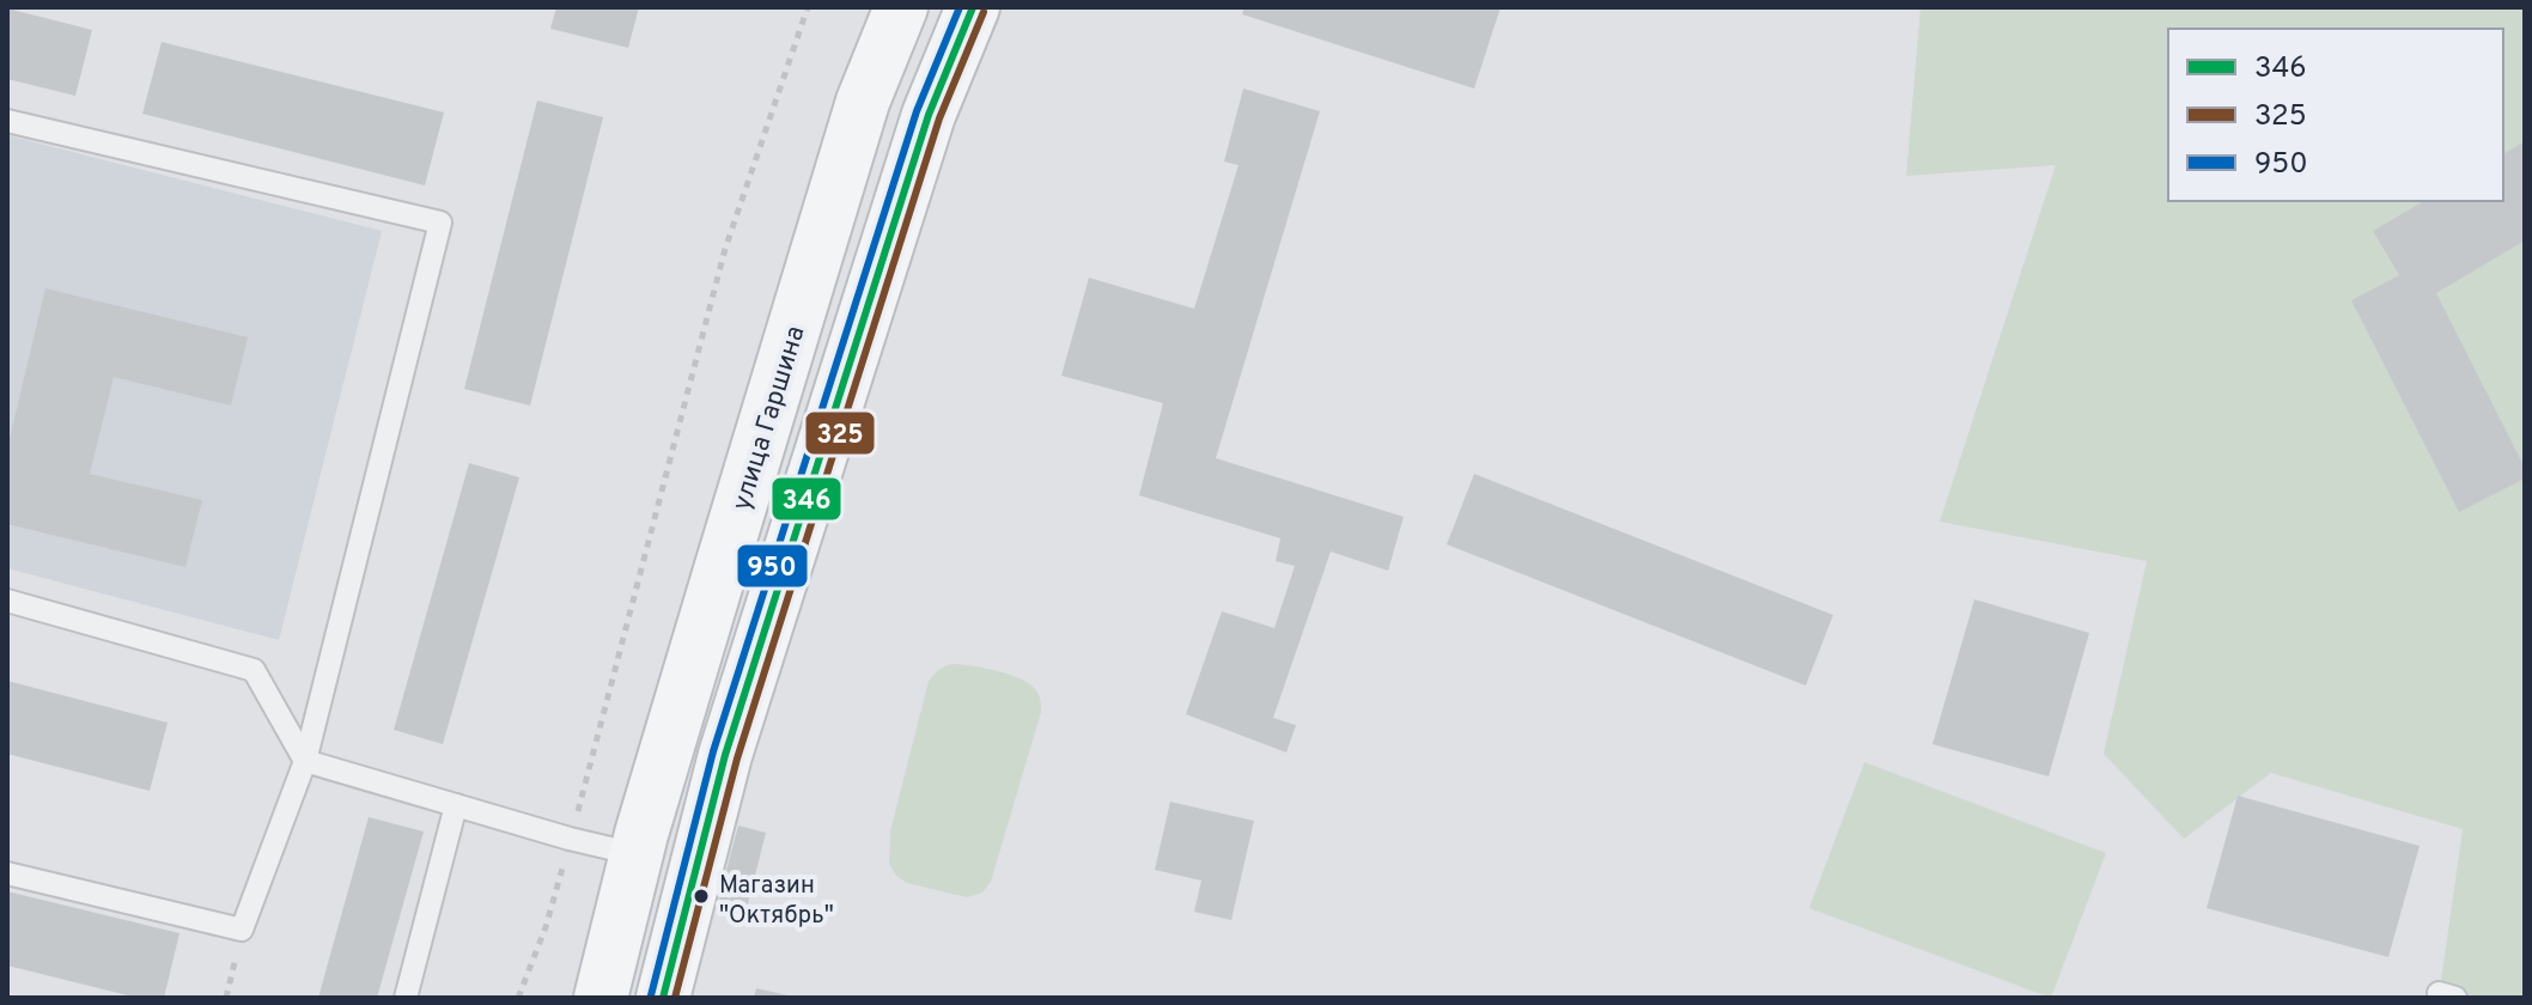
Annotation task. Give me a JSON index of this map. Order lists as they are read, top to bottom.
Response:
{
  "streets": {
    "main road": ["улица Гаршина"]
  },
  "places": ["Магазин \"Октябрь\""],
  "lines": ["transit line 346", "transit line 950", "transit line 325"],
  "legend": ["346", "325", "950"]
}
